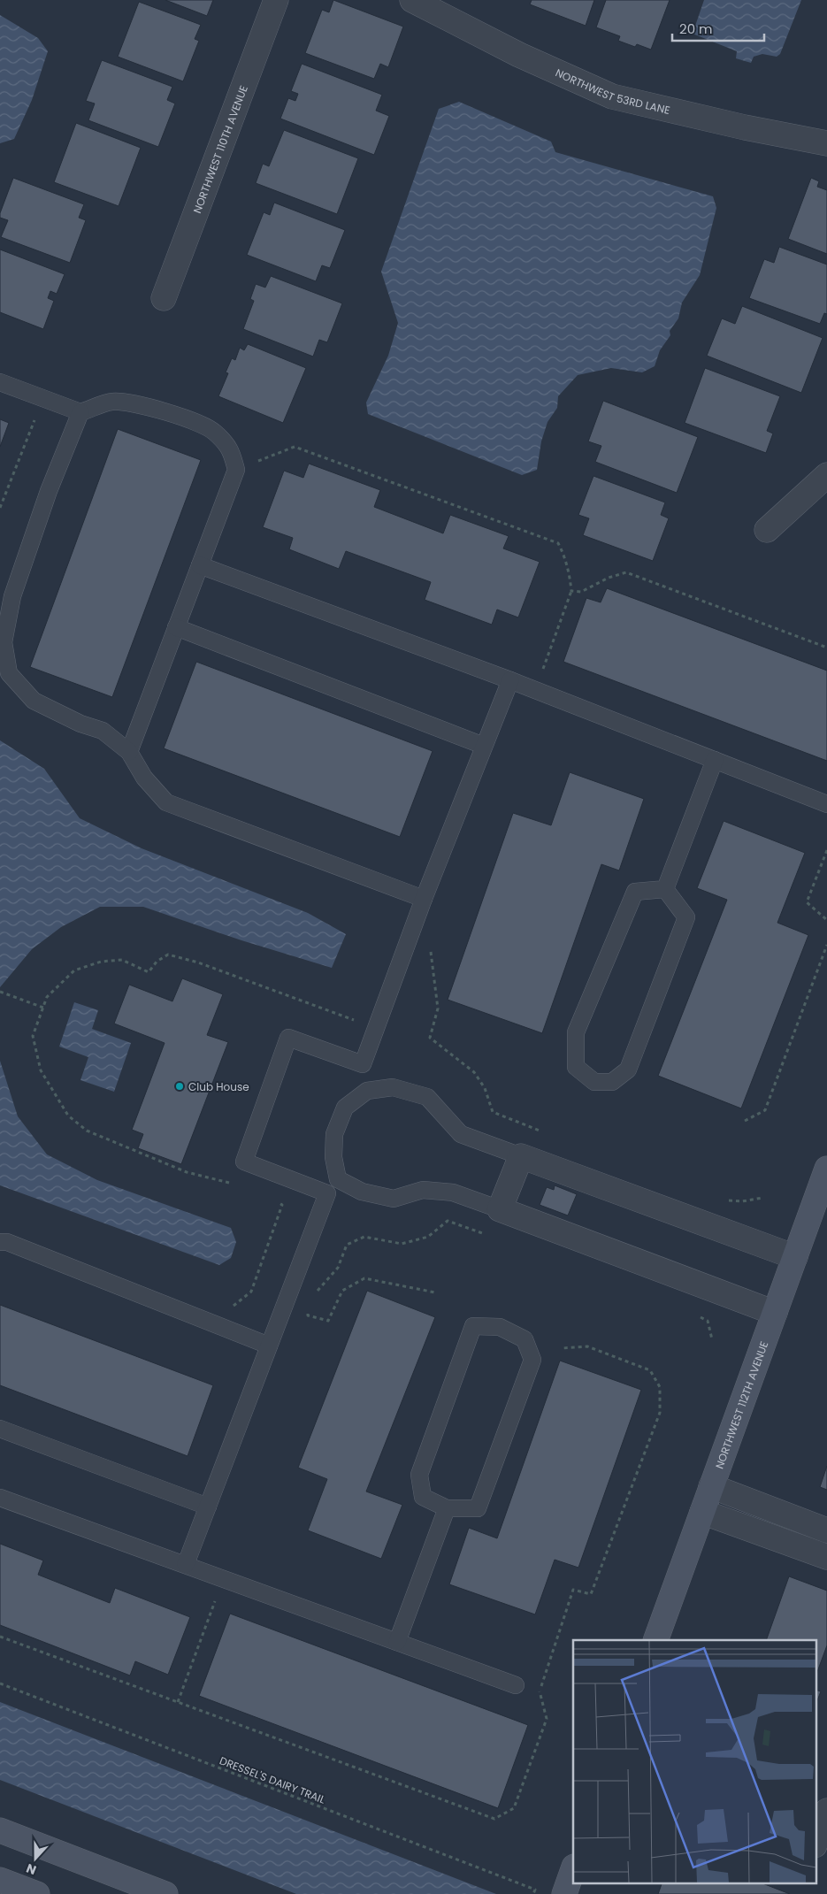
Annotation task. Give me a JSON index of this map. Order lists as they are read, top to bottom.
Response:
{
  "streets": {
    "street": ["NORTHWEST 53RD LANE", "NORTHWEST 110TH AVENUE", "NORTHWEST 112TH AVENUE"],
    "path": ["DRESSEL'S DAIRY TRAIL"]
  },
  "places": ["Club House"],
  "scale_bar": "20 m",
  "north": "bottom"
}
